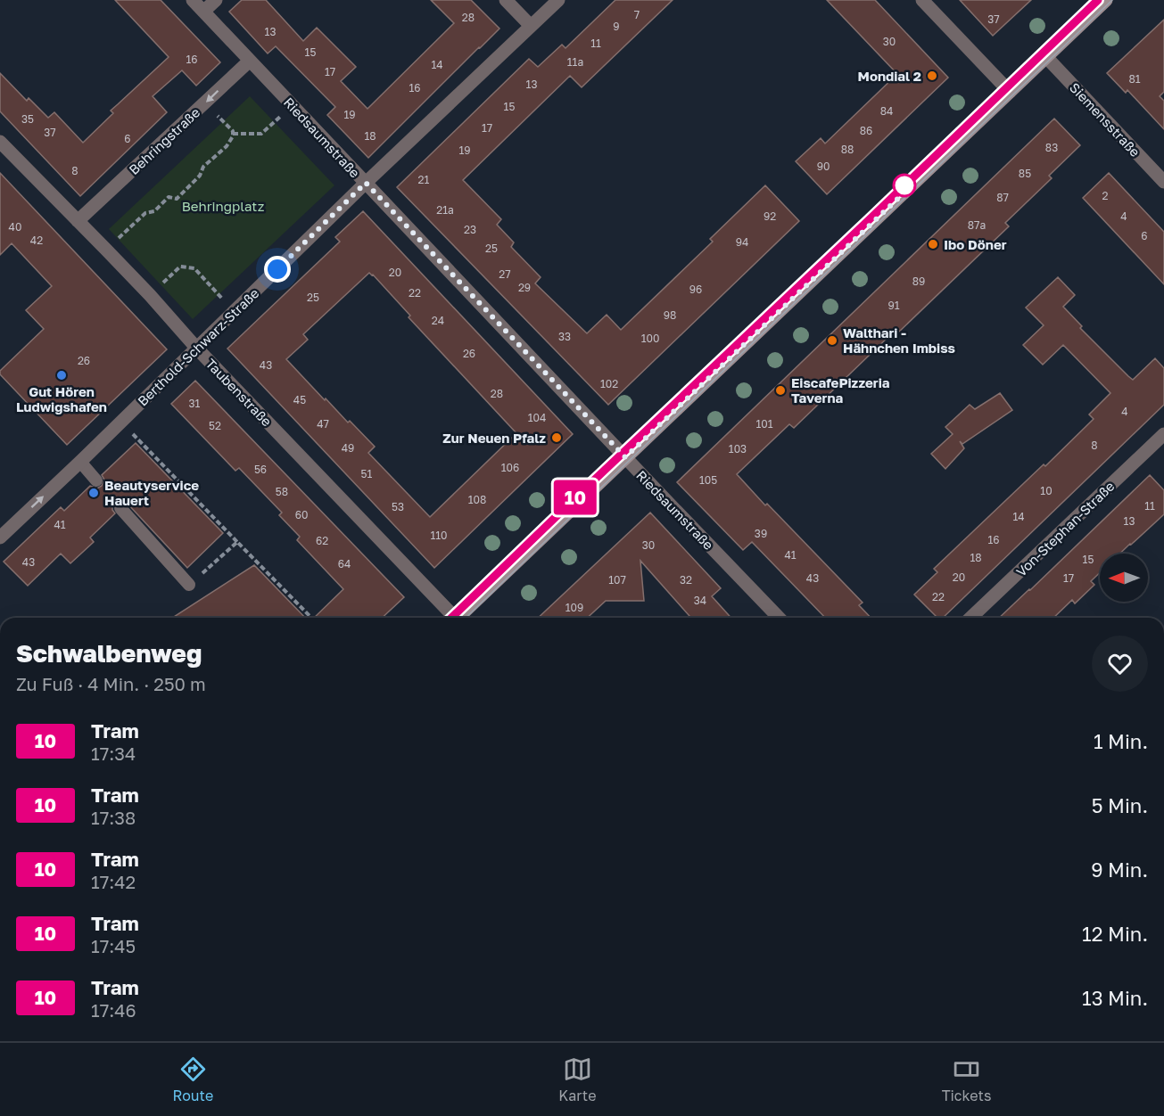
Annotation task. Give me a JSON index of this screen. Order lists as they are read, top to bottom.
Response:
{
  "streets": {
    "street": [
      "Siemensstraße",
      "Riedsaumstraße",
      "Behringstraße",
      "Berthold-Schwarz-Straße",
      "Taubenstraße",
      "Von-Stephan-Straße"
    ]
  },
  "crossings": [
    ["Riedsaumstraße", "Behringstraße"],
    ["Riedsaumstraße", "Berthold-Schwarz-Straße"],
    ["Behringstraße", "Taubenstraße"],
    ["Berthold-Schwarz-Straße", "Taubenstraße"]
  ],
  "parks": ["Behringplatz"],
  "places": [
    "Mondial 2",
    "Ibo Döner",
    "Walthari - Hähnchen Imbiss",
    "Gut Hören Ludwigshafen",
    "EiscafePizzeria Taverna",
    "Zur Neuen Pfalz",
    "Beautyservice Hauert"
  ],
  "lines": ["tram line 10"],
  "house_numbers": [
    "7",
    "28",
    "37",
    "9",
    "13",
    "30",
    "11",
    "15",
    "16",
    "11a",
    "14",
    "17",
    "81",
    "13",
    "16",
    "15",
    "84",
    "19",
    "35",
    "17",
    "86",
    "37",
    "18",
    "6",
    "83",
    "88",
    "19",
    "90",
    "8",
    "85",
    "21",
    "2",
    "87",
    "21a",
    "92",
    "4",
    "87a",
    "40",
    "23",
    "6",
    "42",
    "94",
    "25",
    "20",
    "27",
    "89",
    "29",
    "96",
    "22",
    "25",
    "91",
    "98",
    "24",
    "33",
    "100",
    "26",
    "26",
    "43",
    "102",
    "28",
    "45",
    "31",
    "4",
    "104",
    "47",
    "101",
    "52",
    "8",
    "49",
    "103",
    "106",
    "56",
    "51",
    "105",
    "10",
    "58",
    "108",
    "11",
    "53",
    "60",
    "14",
    "13",
    "41",
    "39",
    "110",
    "16",
    "62",
    "30",
    "41",
    "18",
    "15",
    "43",
    "64",
    "20",
    "43",
    "17",
    "107",
    "32",
    "22",
    "34",
    "109"
  ],
  "north": "left",
  "page": {
    "on_map": "10",
    "heading": ["Schwalbenweg", "Zu Fuß · 4 Min. · 250 m"],
    "list": [
      {
        "mark": "10",
        "name": "Tram",
        "note": "17:34",
        "value": "1 Min."
      },
      {
        "mark": "10",
        "name": "Tram",
        "note": "17:38",
        "value": "5 Min."
      },
      {
        "mark": "10",
        "name": "Tram",
        "note": "17:42",
        "value": "9 Min."
      },
      {
        "mark": "10",
        "name": "Tram",
        "note": "17:45",
        "value": "12 Min."
      },
      {
        "mark": "10",
        "name": "Tram",
        "note": "17:46",
        "value": "13 Min."
      }
    ],
    "tabs": ["Route", "Karte", "Tickets"]
  }
}
